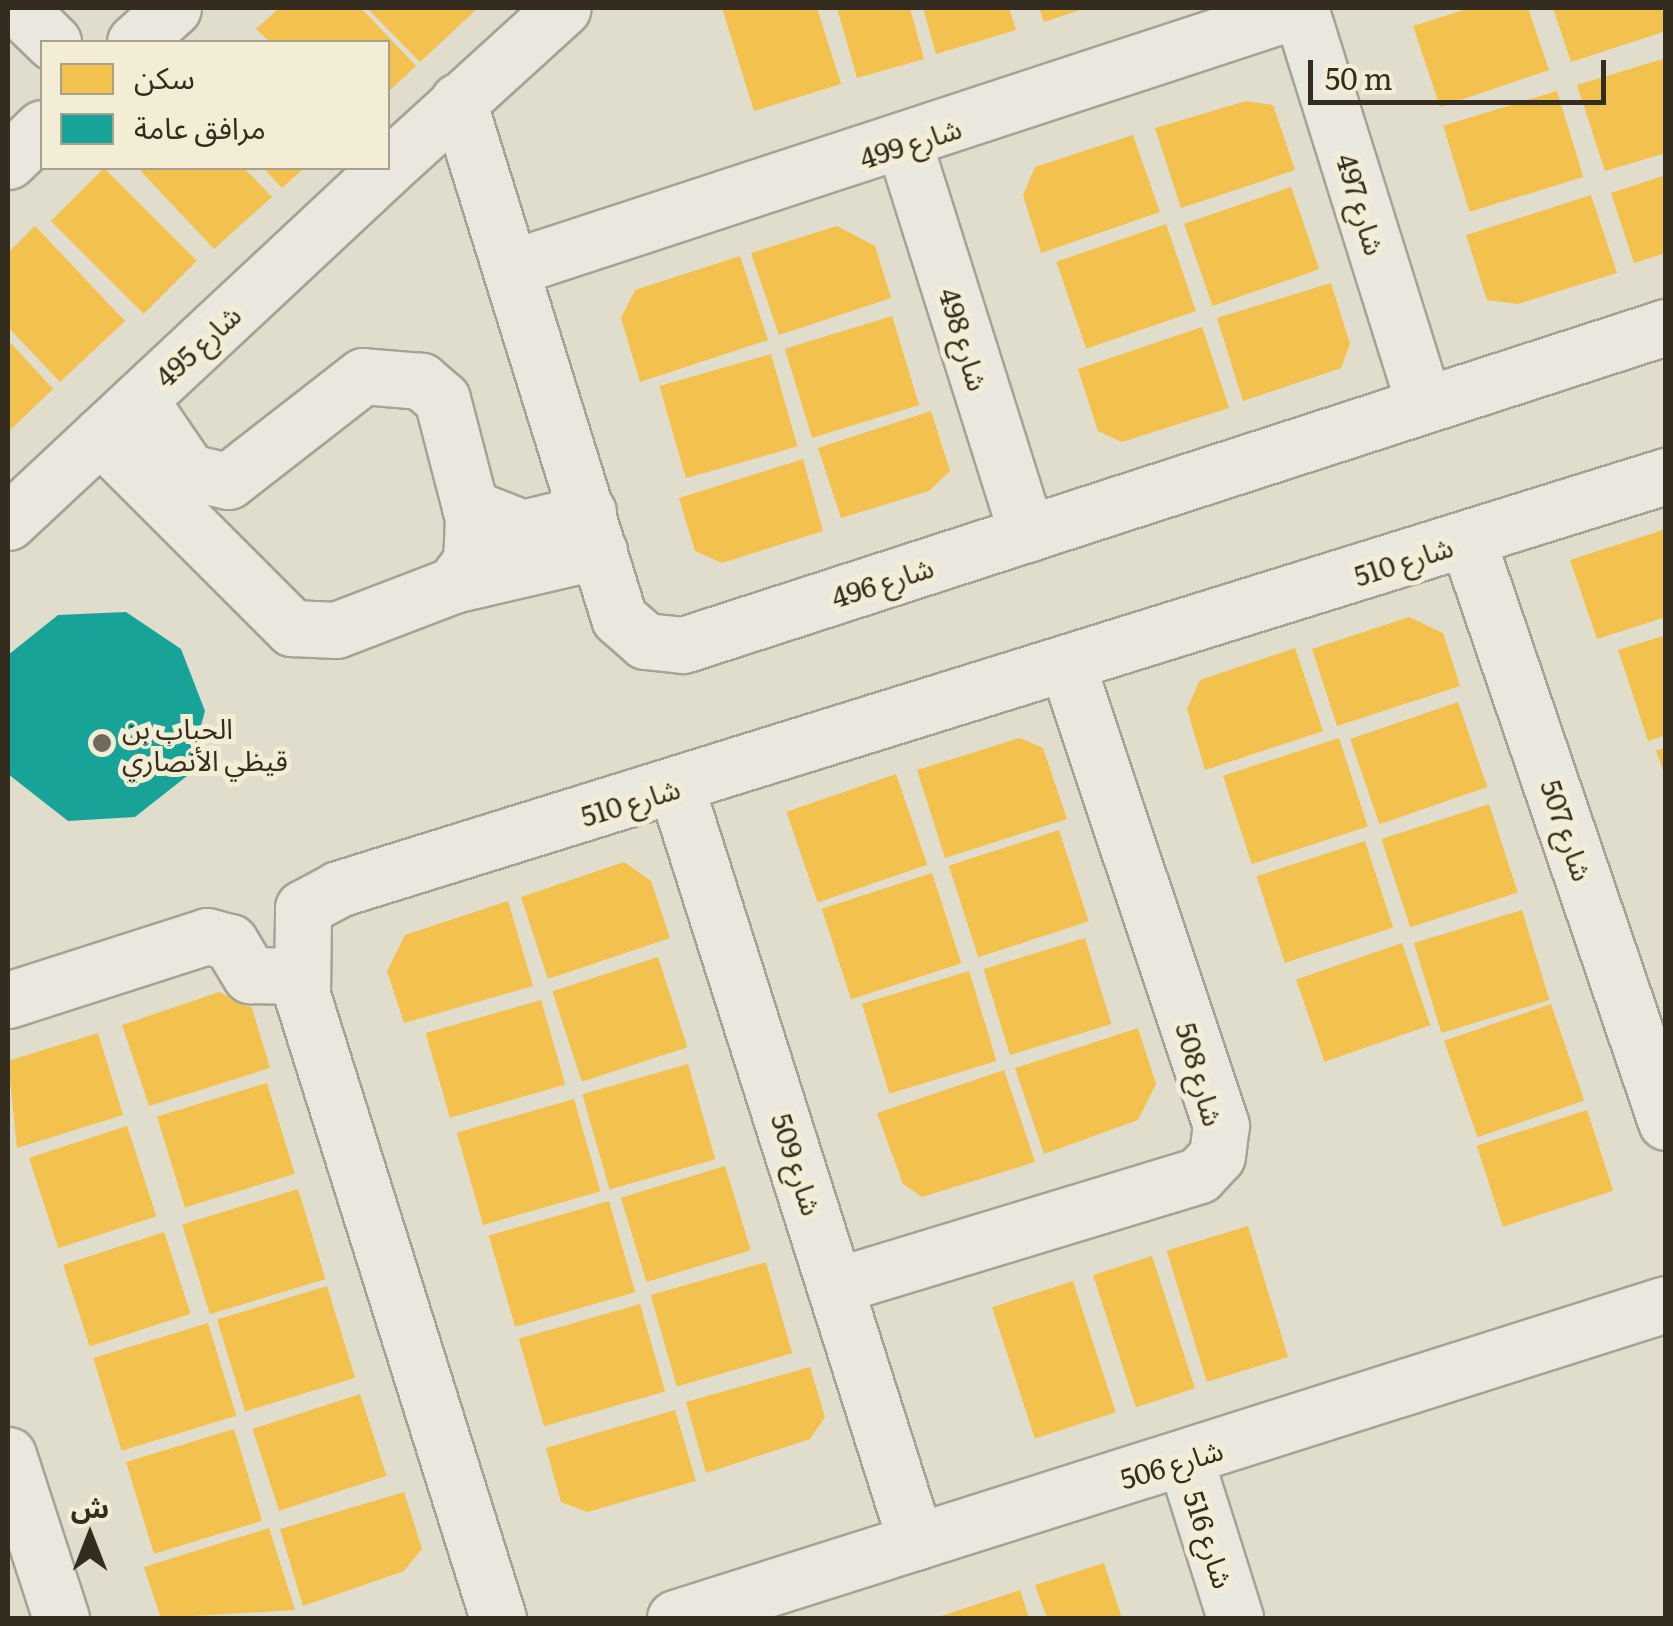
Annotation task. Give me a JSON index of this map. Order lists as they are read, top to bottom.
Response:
{
  "streets": {
    "street": [
      "شارع 499",
      "شارع 497",
      "شارع 498",
      "شارع 495",
      "شارع 510",
      "شارع 496",
      "شارع 507",
      "شارع 508",
      "شارع 509",
      "شارع 506",
      "شارع 516"
    ]
  },
  "crossings": [
    ["شارع 499", "شارع 497"],
    ["شارع 499", "شارع 498"],
    ["شارع 499", "شارع 496"],
    ["شارع 497", "شارع 496"],
    ["شارع 498", "شارع 496"],
    ["شارع 495", "شارع 496"],
    ["شارع 510", "شارع 507"],
    ["شارع 510", "شارع 508"],
    ["شارع 510", "شارع 509"],
    ["شارع 508", "شارع 509"],
    ["شارع 509", "شارع 506"],
    ["شارع 506", "شارع 516"]
  ],
  "places": ["الحباب بن قيظي الأنصاري"],
  "legend": ["سكن", "مرافق عامة"],
  "scale_bar": "50 m",
  "north": "top"
}
